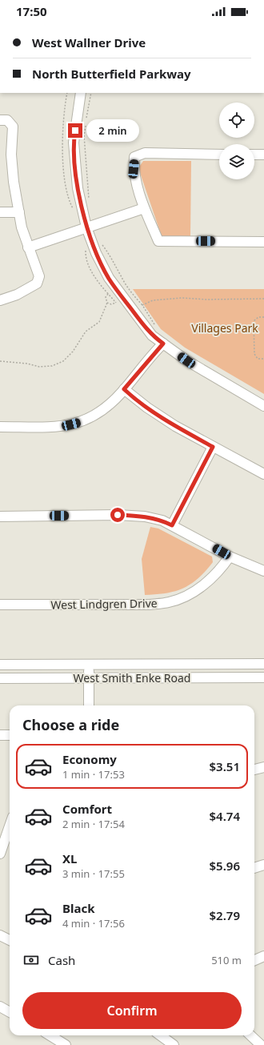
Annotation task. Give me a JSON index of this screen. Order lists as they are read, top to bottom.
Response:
{
  "streets": {
    "street": ["West Lindgren Drive", "West Smith Enke Road"]
  },
  "parks": ["Villages Park"],
  "page": {
    "status": "17:50",
    "banner": ["West Wallner Drive", "North Butterfield Parkway"],
    "bubble": "2 min",
    "heading": "Choose a ride",
    "list": [
      {
        "name": "Economy",
        "note": "1 min · 17:53",
        "value": "$3.51"
      },
      {
        "name": "Comfort",
        "note": "2 min · 17:54",
        "value": "$4.74"
      },
      {
        "name": "XL",
        "note": "3 min · 17:55",
        "value": "$5.96"
      },
      {
        "name": "Black",
        "note": "4 min · 17:56",
        "value": "$2.79"
      }
    ],
    "pay": ["Cash", "510 m"],
    "buttons": "Confirm"
  }
}
